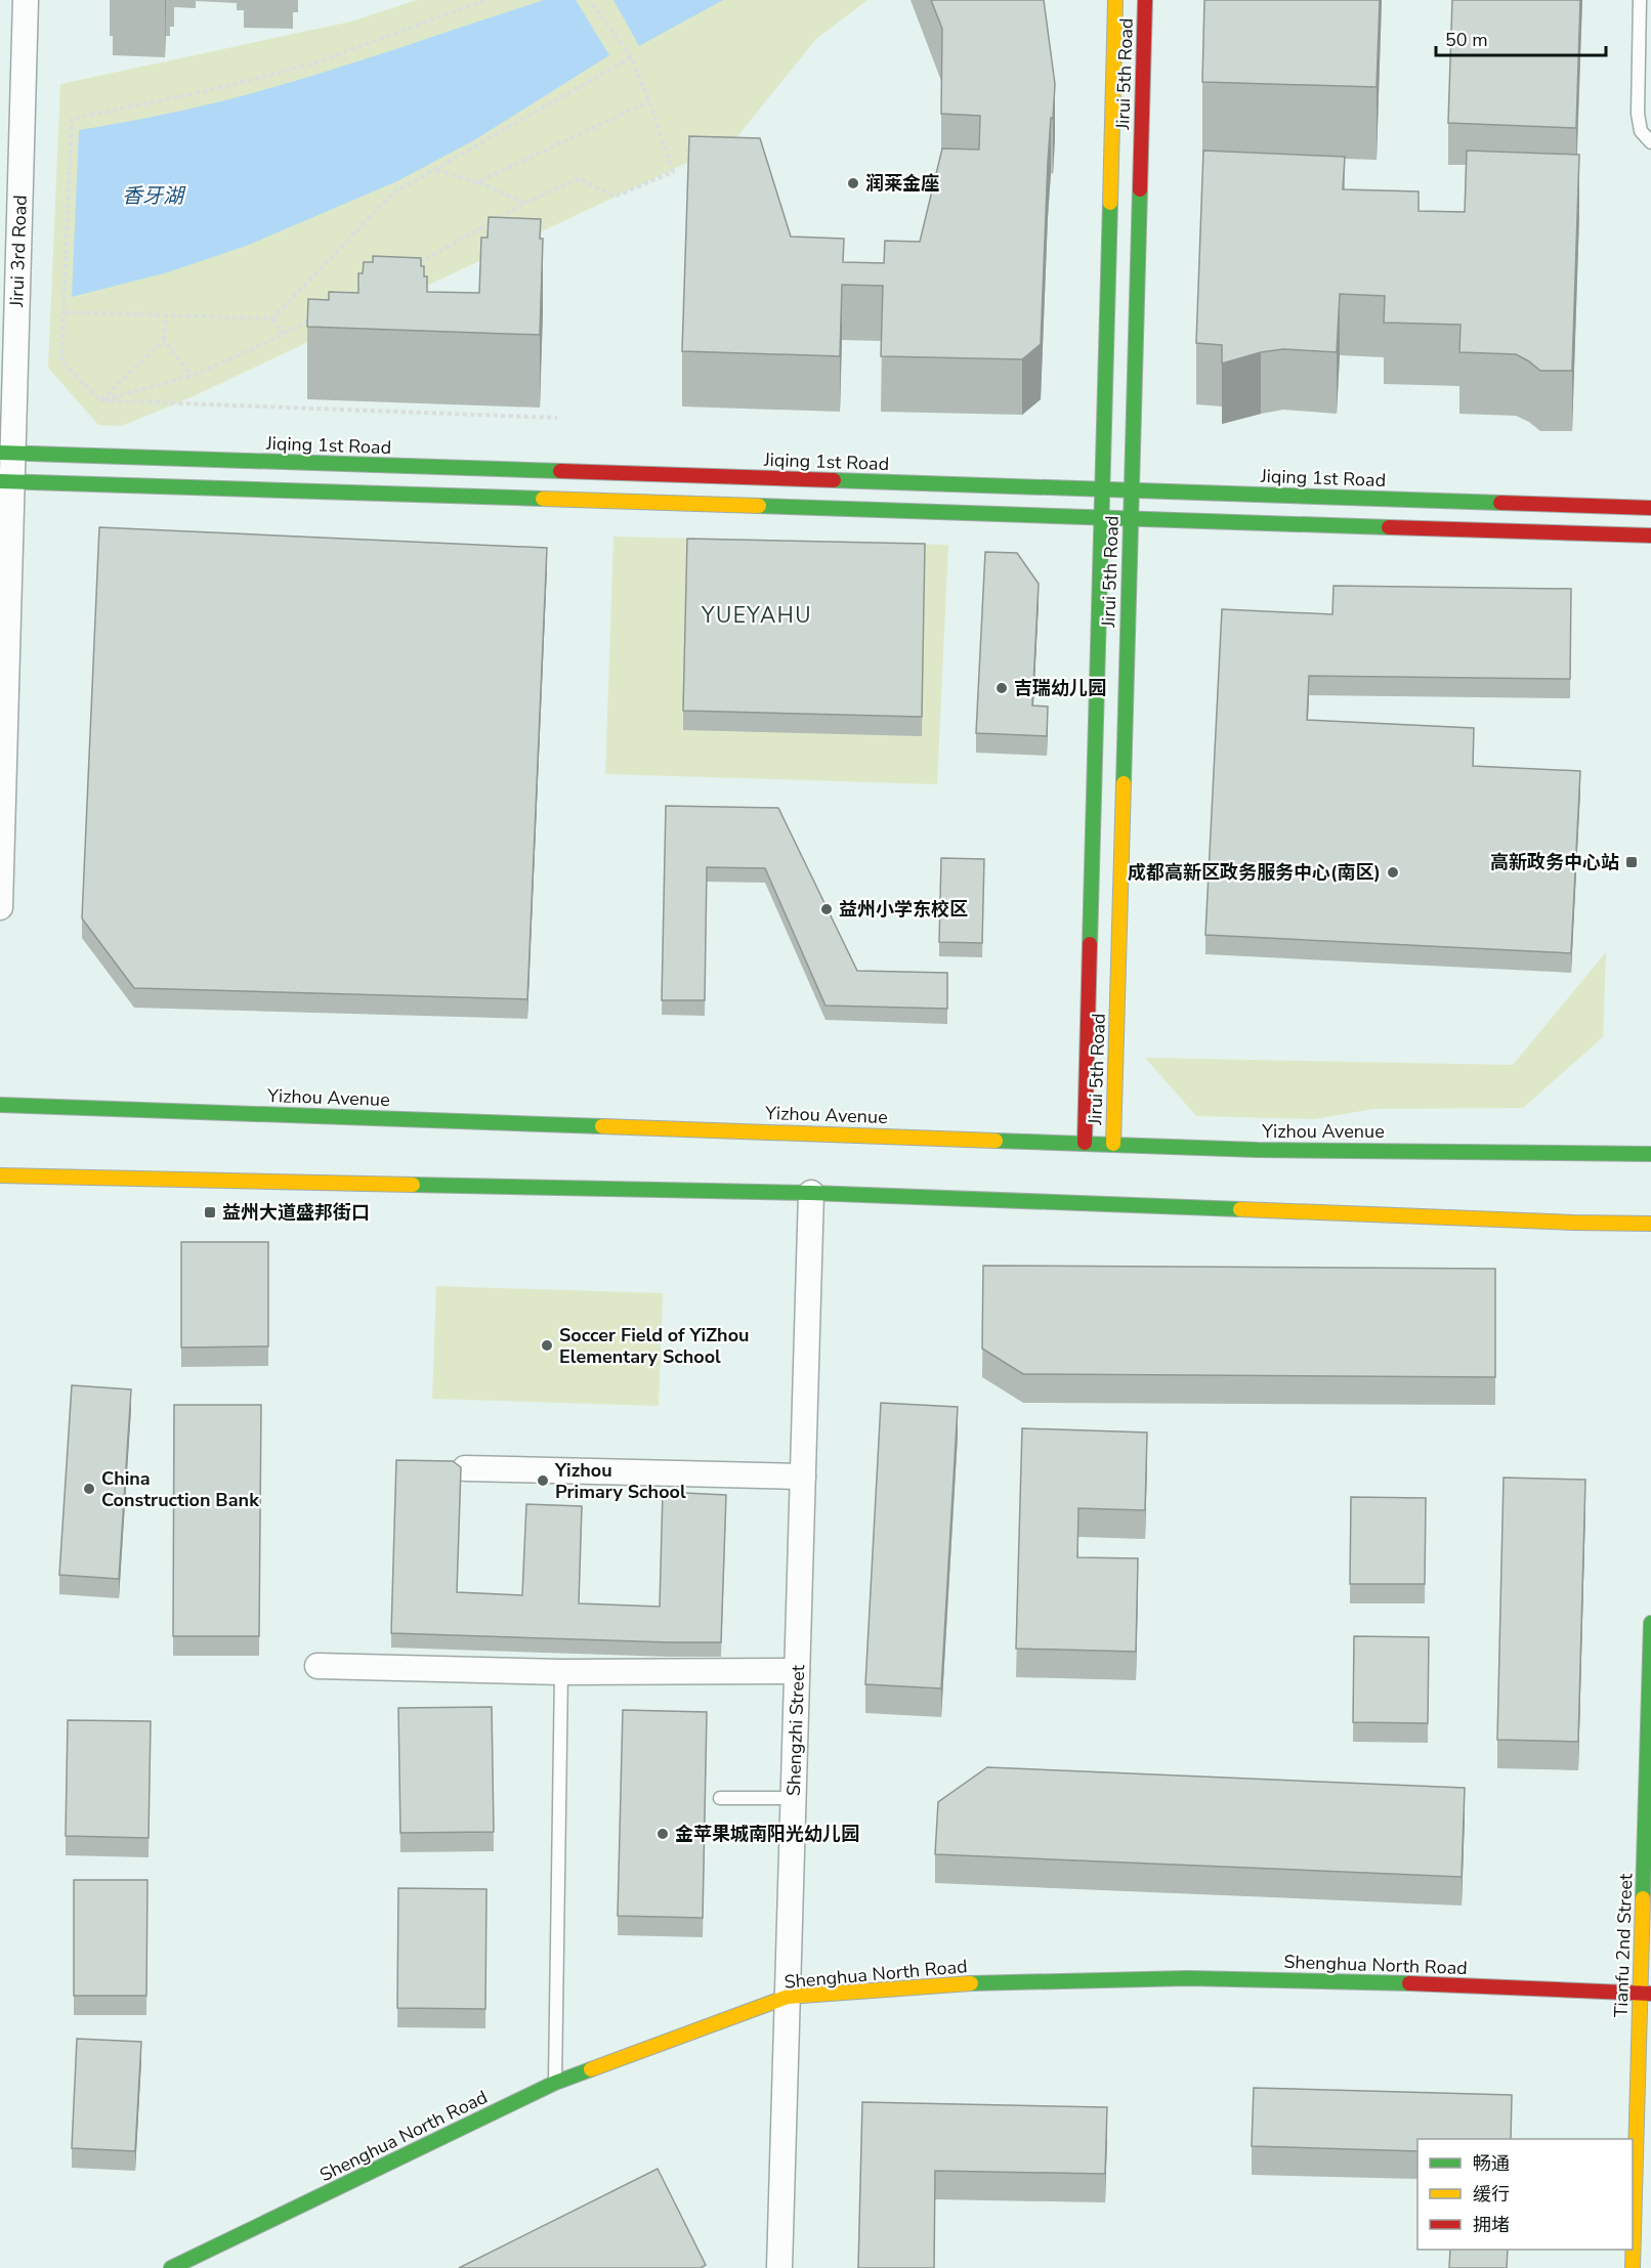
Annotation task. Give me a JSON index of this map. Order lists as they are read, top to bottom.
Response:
{
  "streets": {
    "street": [
      "Jirui 5th Road",
      "Jirui 3rd Road",
      "Jiqing 1st Road",
      "Yizhou Avenue",
      "Shengzhi Street",
      "Tianfu 2nd Street",
      "Shenghua North Road"
    ]
  },
  "crossings": [
    ["Jirui 5th Road", "Jiqing 1st Road"],
    ["Jirui 5th Road", "Yizhou Avenue"],
    ["Jirui 3rd Road", "Jiqing 1st Road"],
    ["Shengzhi Street", "Shenghua North Road"],
    ["Tianfu 2nd Street", "Shenghua North Road"]
  ],
  "districts": ["YUEYAHU"],
  "water": ["香牙湖"],
  "places": {
    "other": [
      "润莱金座",
      "吉瑞幼儿园",
      "成都高新区政务服务中心(南区)",
      "益州小学东校区",
      "Soccer Field of YiZhou Elementary School",
      "Yizhou Primary School",
      "China Construction Bank",
      "金苹果城南阳光幼儿园"
    ],
    "transit": ["高新政务中心站", "益州大道盛邦街口"]
  },
  "legend": ["畅通", "缓行", "拥堵"],
  "scale_bar": "50 m"
}
